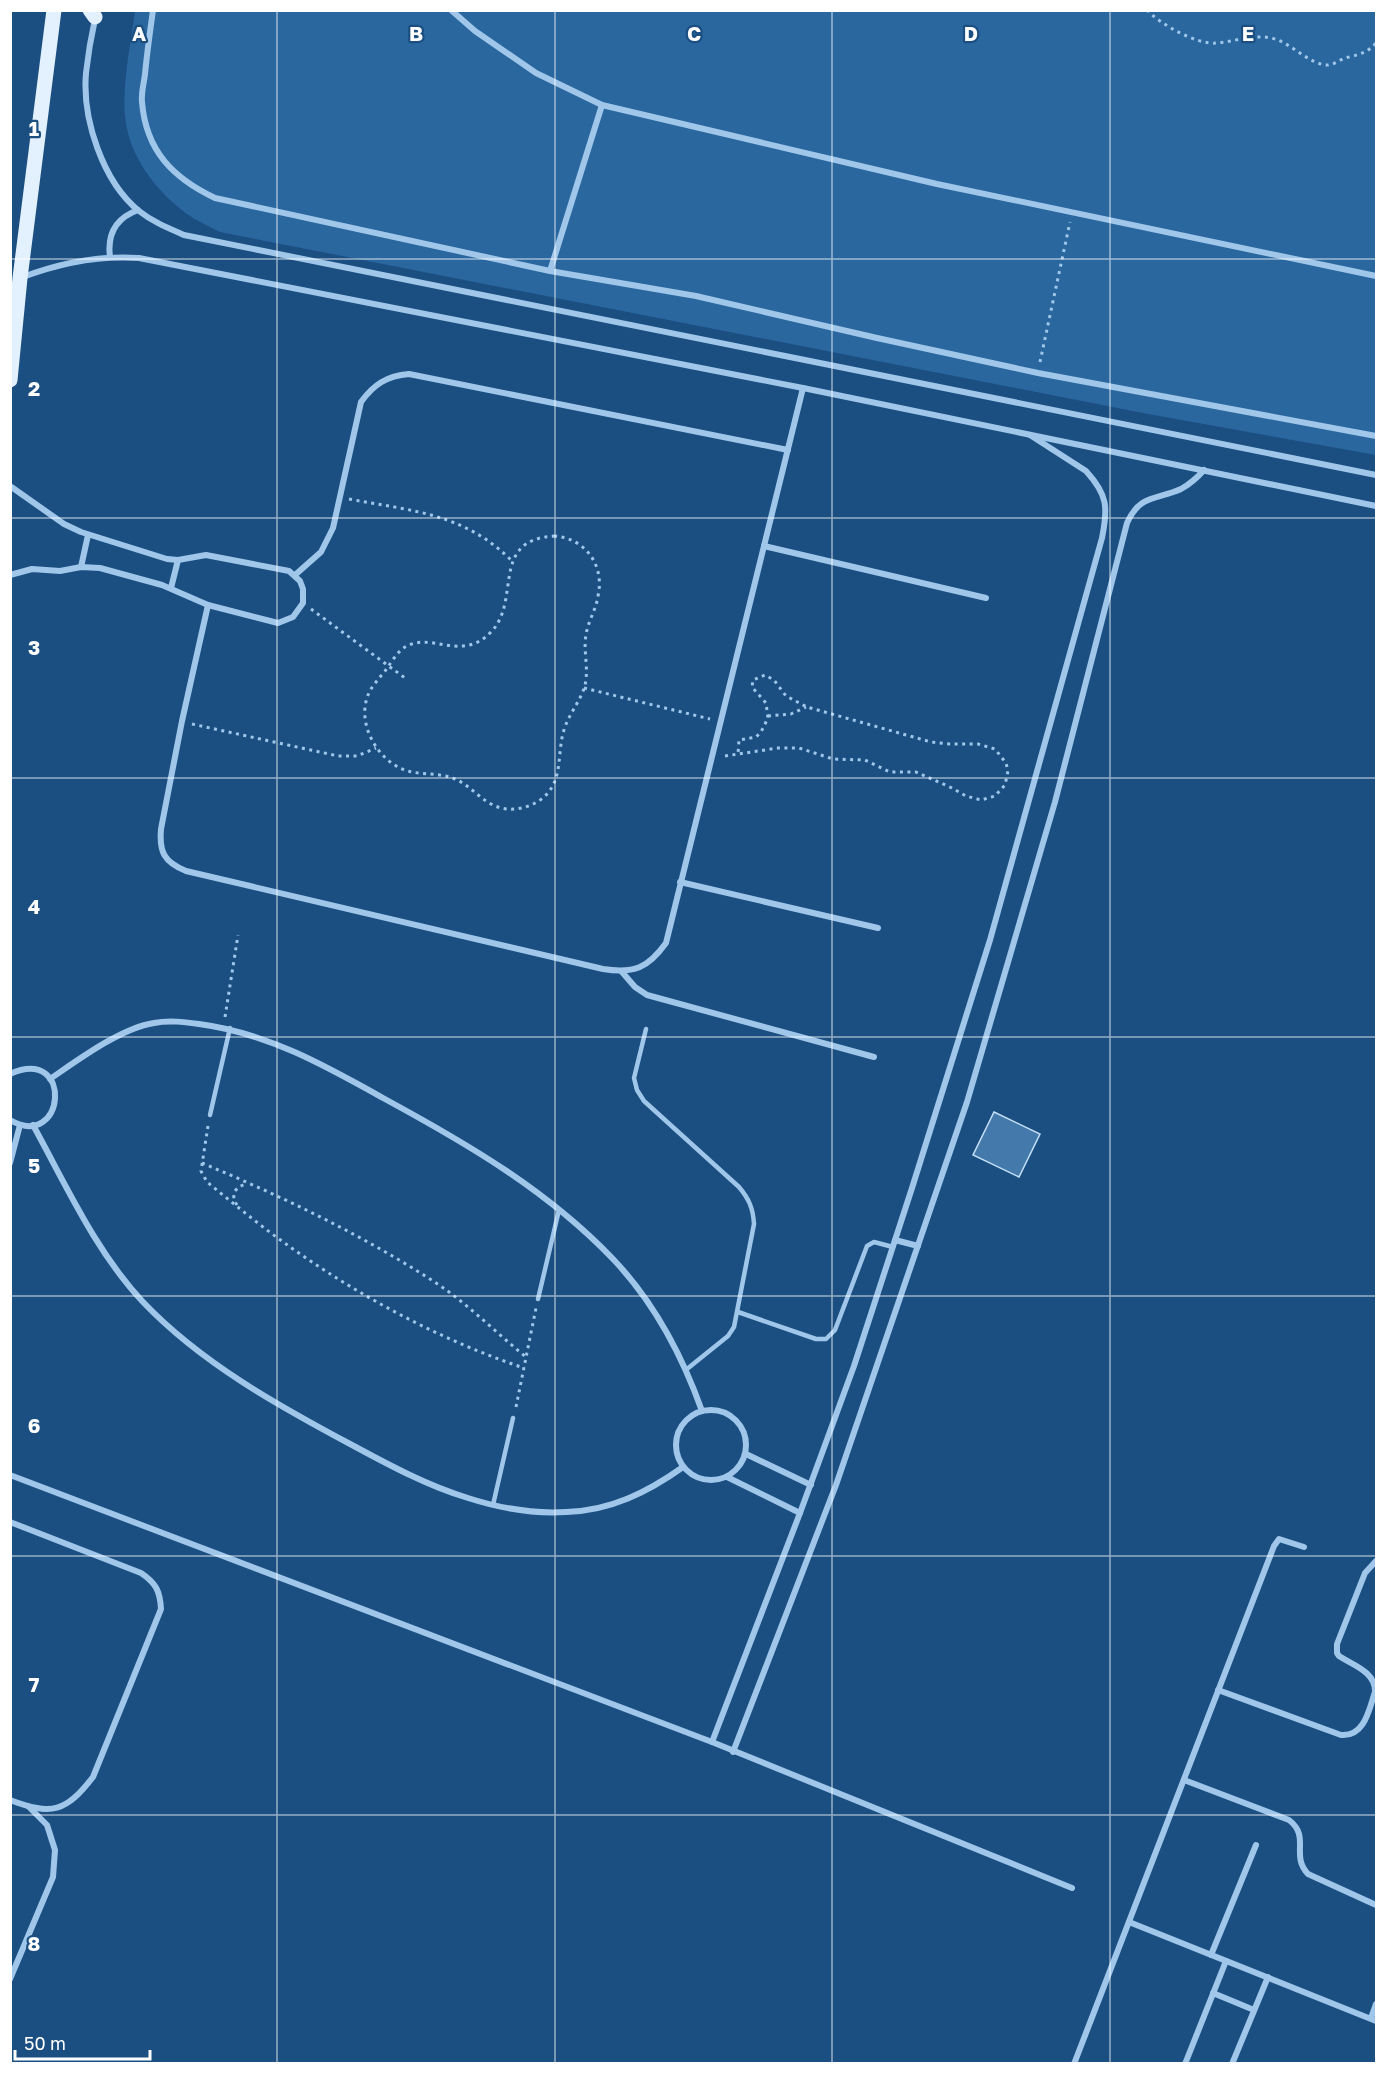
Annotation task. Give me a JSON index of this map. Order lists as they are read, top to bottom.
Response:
{
  "scale_bar": "50 m",
  "grid": {
    "columns": [
      "A",
      "B",
      "C",
      "D",
      "E"
    ],
    "rows": [
      "1",
      "2",
      "3",
      "4",
      "5",
      "6",
      "7",
      "8"
    ]
  }
}
